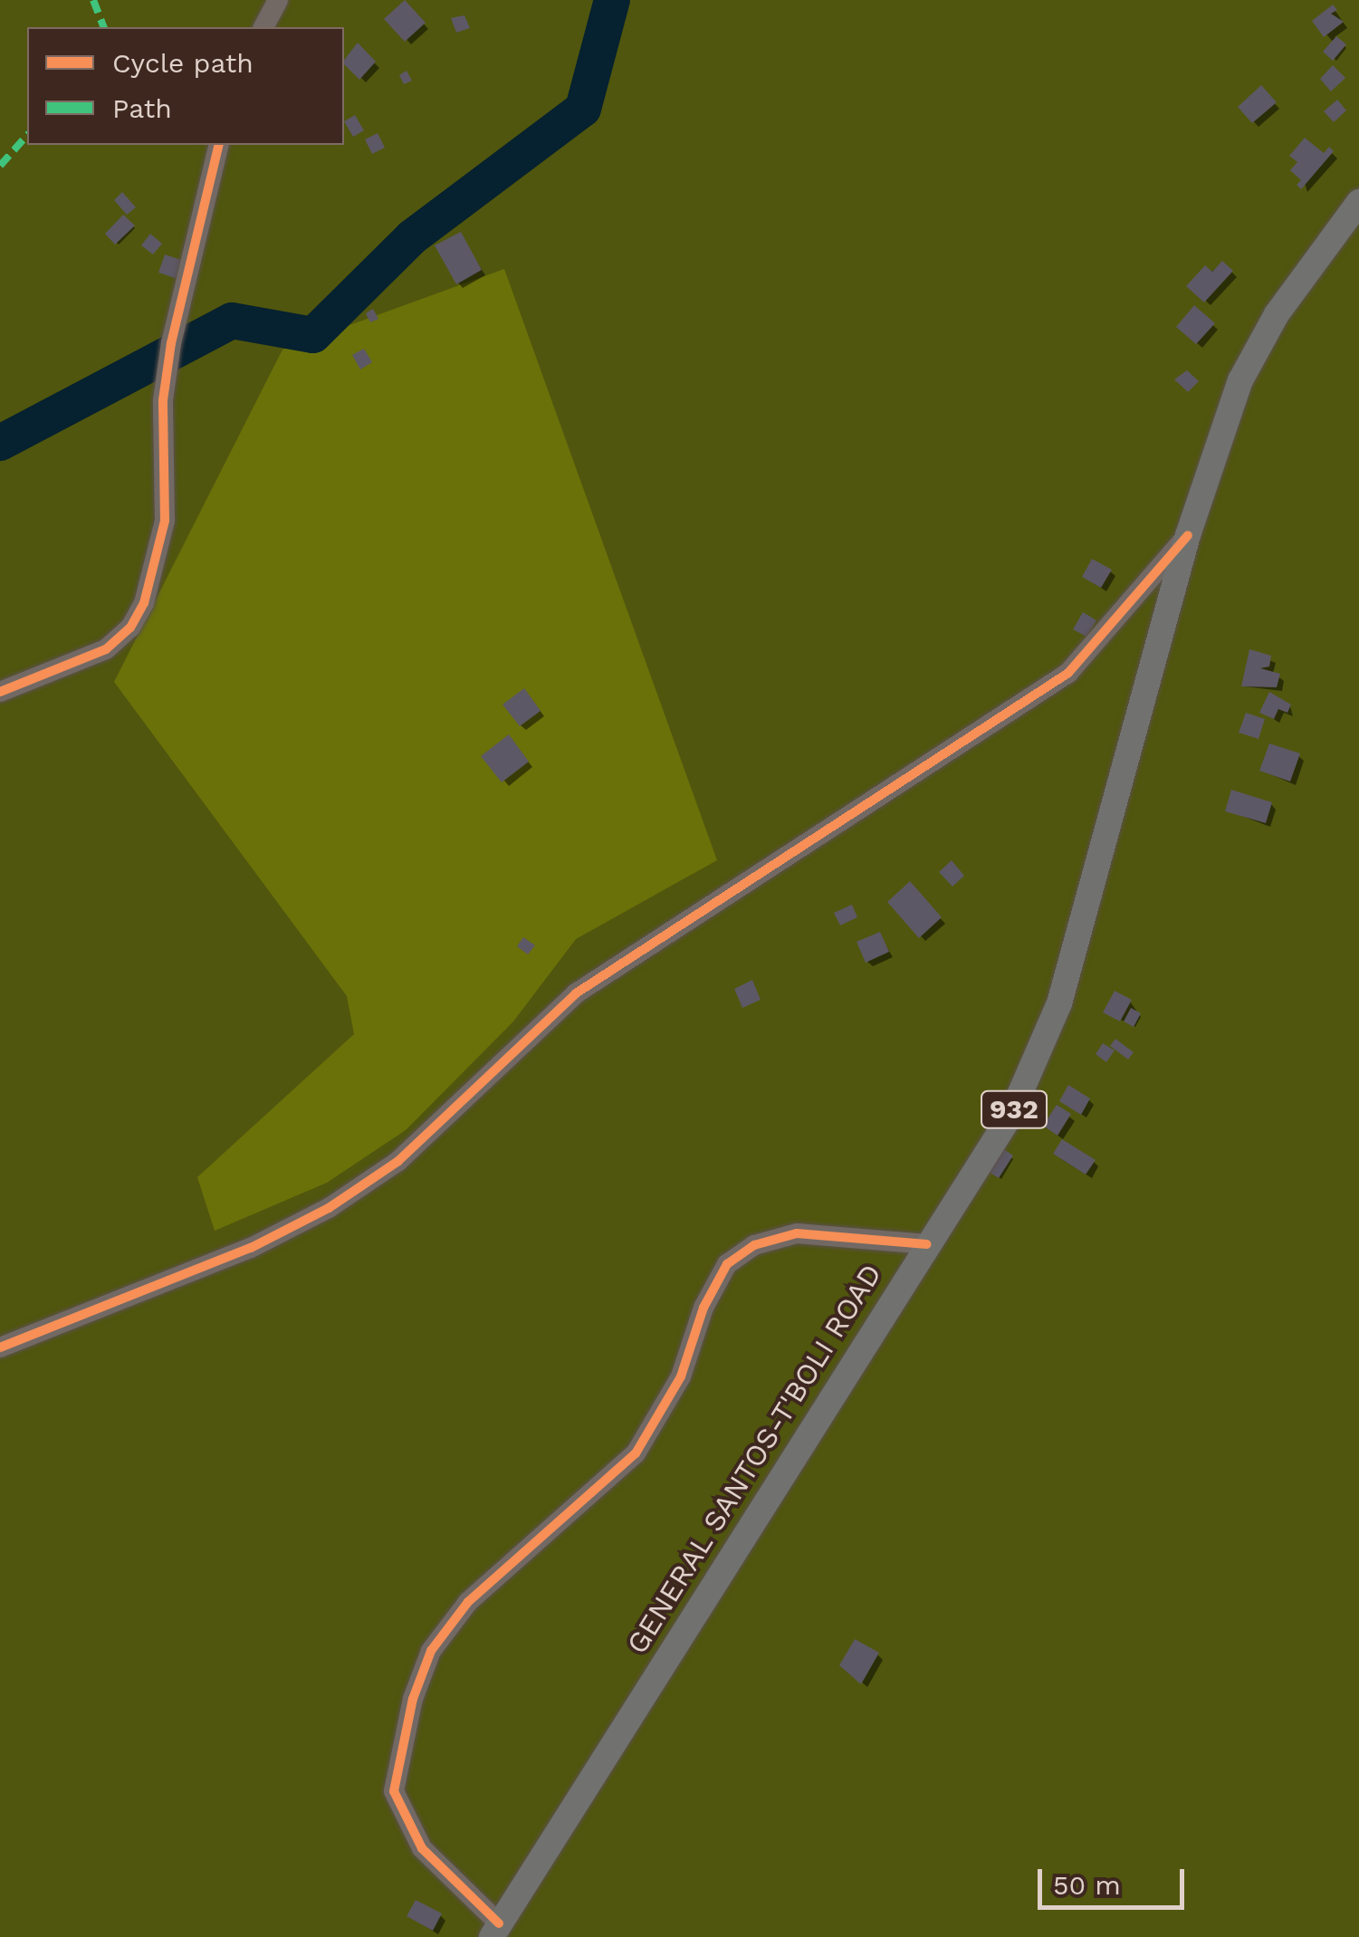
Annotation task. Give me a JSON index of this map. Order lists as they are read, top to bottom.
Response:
{
  "streets": {
    "main road": ["932", "GENERAL SANTOS-T'BOLI ROAD"]
  },
  "legend": ["Cycle path", "Path"],
  "scale_bar": "50 m"
}
